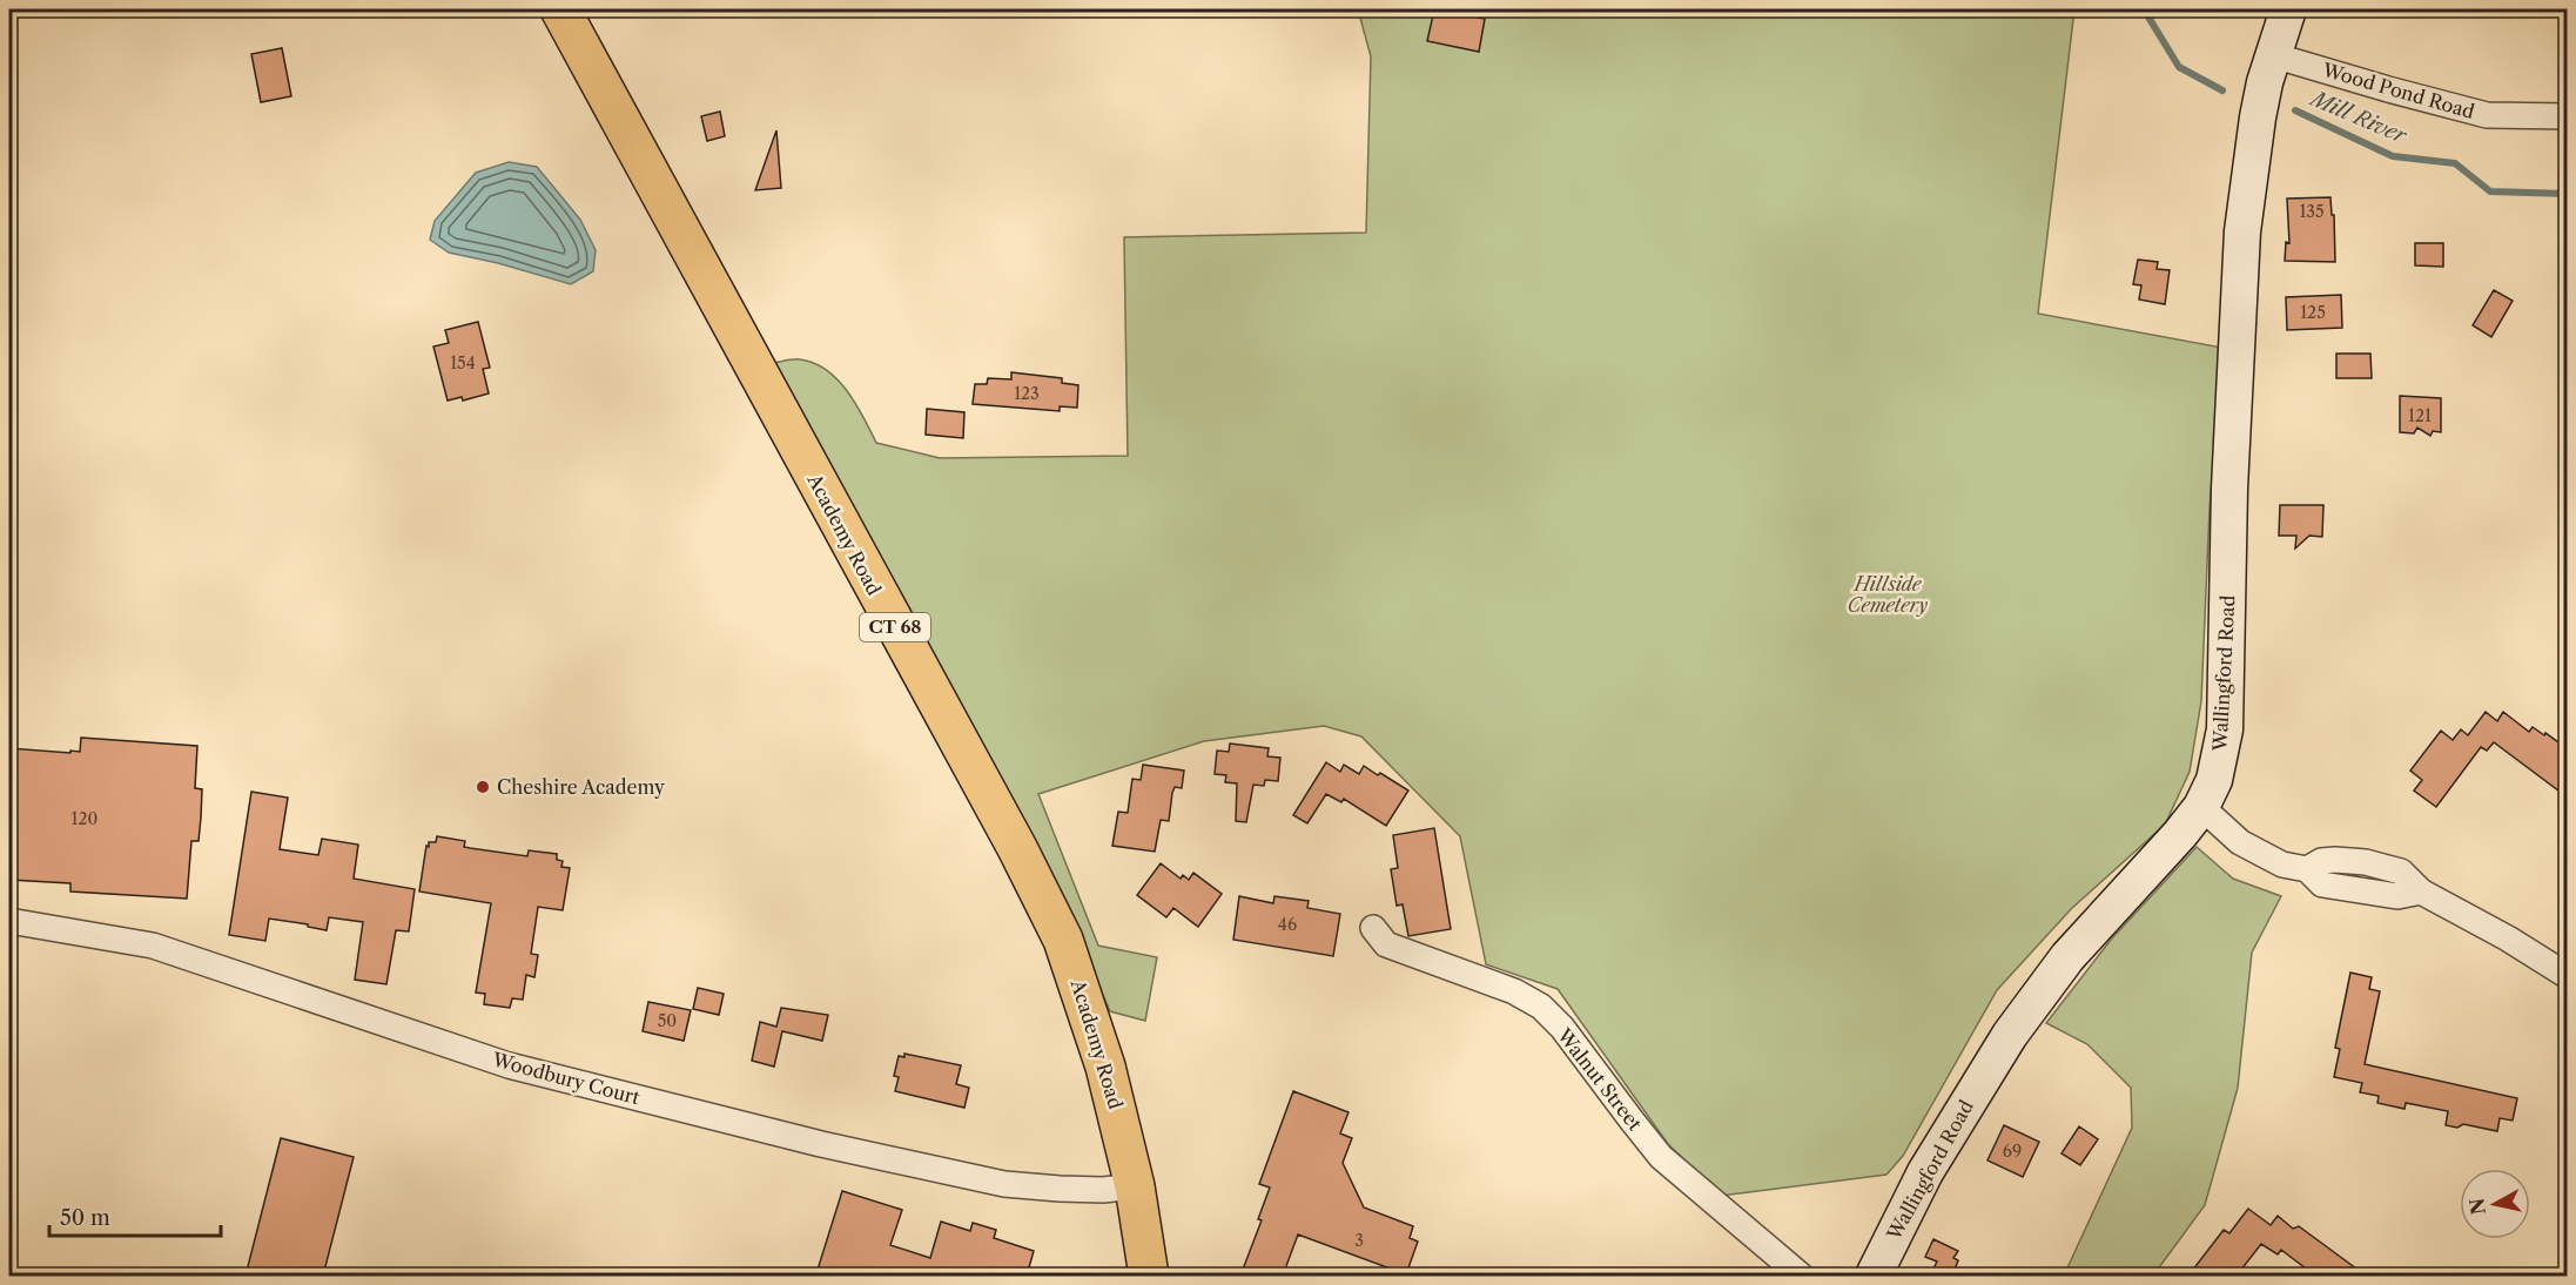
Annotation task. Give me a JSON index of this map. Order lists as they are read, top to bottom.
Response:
{
  "streets": {
    "main road": ["Academy Road", "CT 68"],
    "street": [
      "Wood Pond Road",
      "Wallingford Road",
      "Woodbury Court",
      "Walnut Street"
    ]
  },
  "crossings": [
    ["Wood Pond Road", "Wallingford Road"],
    ["Academy Road", "Woodbury Court"]
  ],
  "water": ["Mill River"],
  "parks": ["Hillside Cemetery"],
  "places": ["Cheshire Academy"],
  "house_numbers": [
    "135",
    "125",
    "154",
    "123",
    "121",
    "120",
    "46",
    "50",
    "69",
    "3"
  ],
  "scale_bar": "50 m",
  "north": "left"
}
